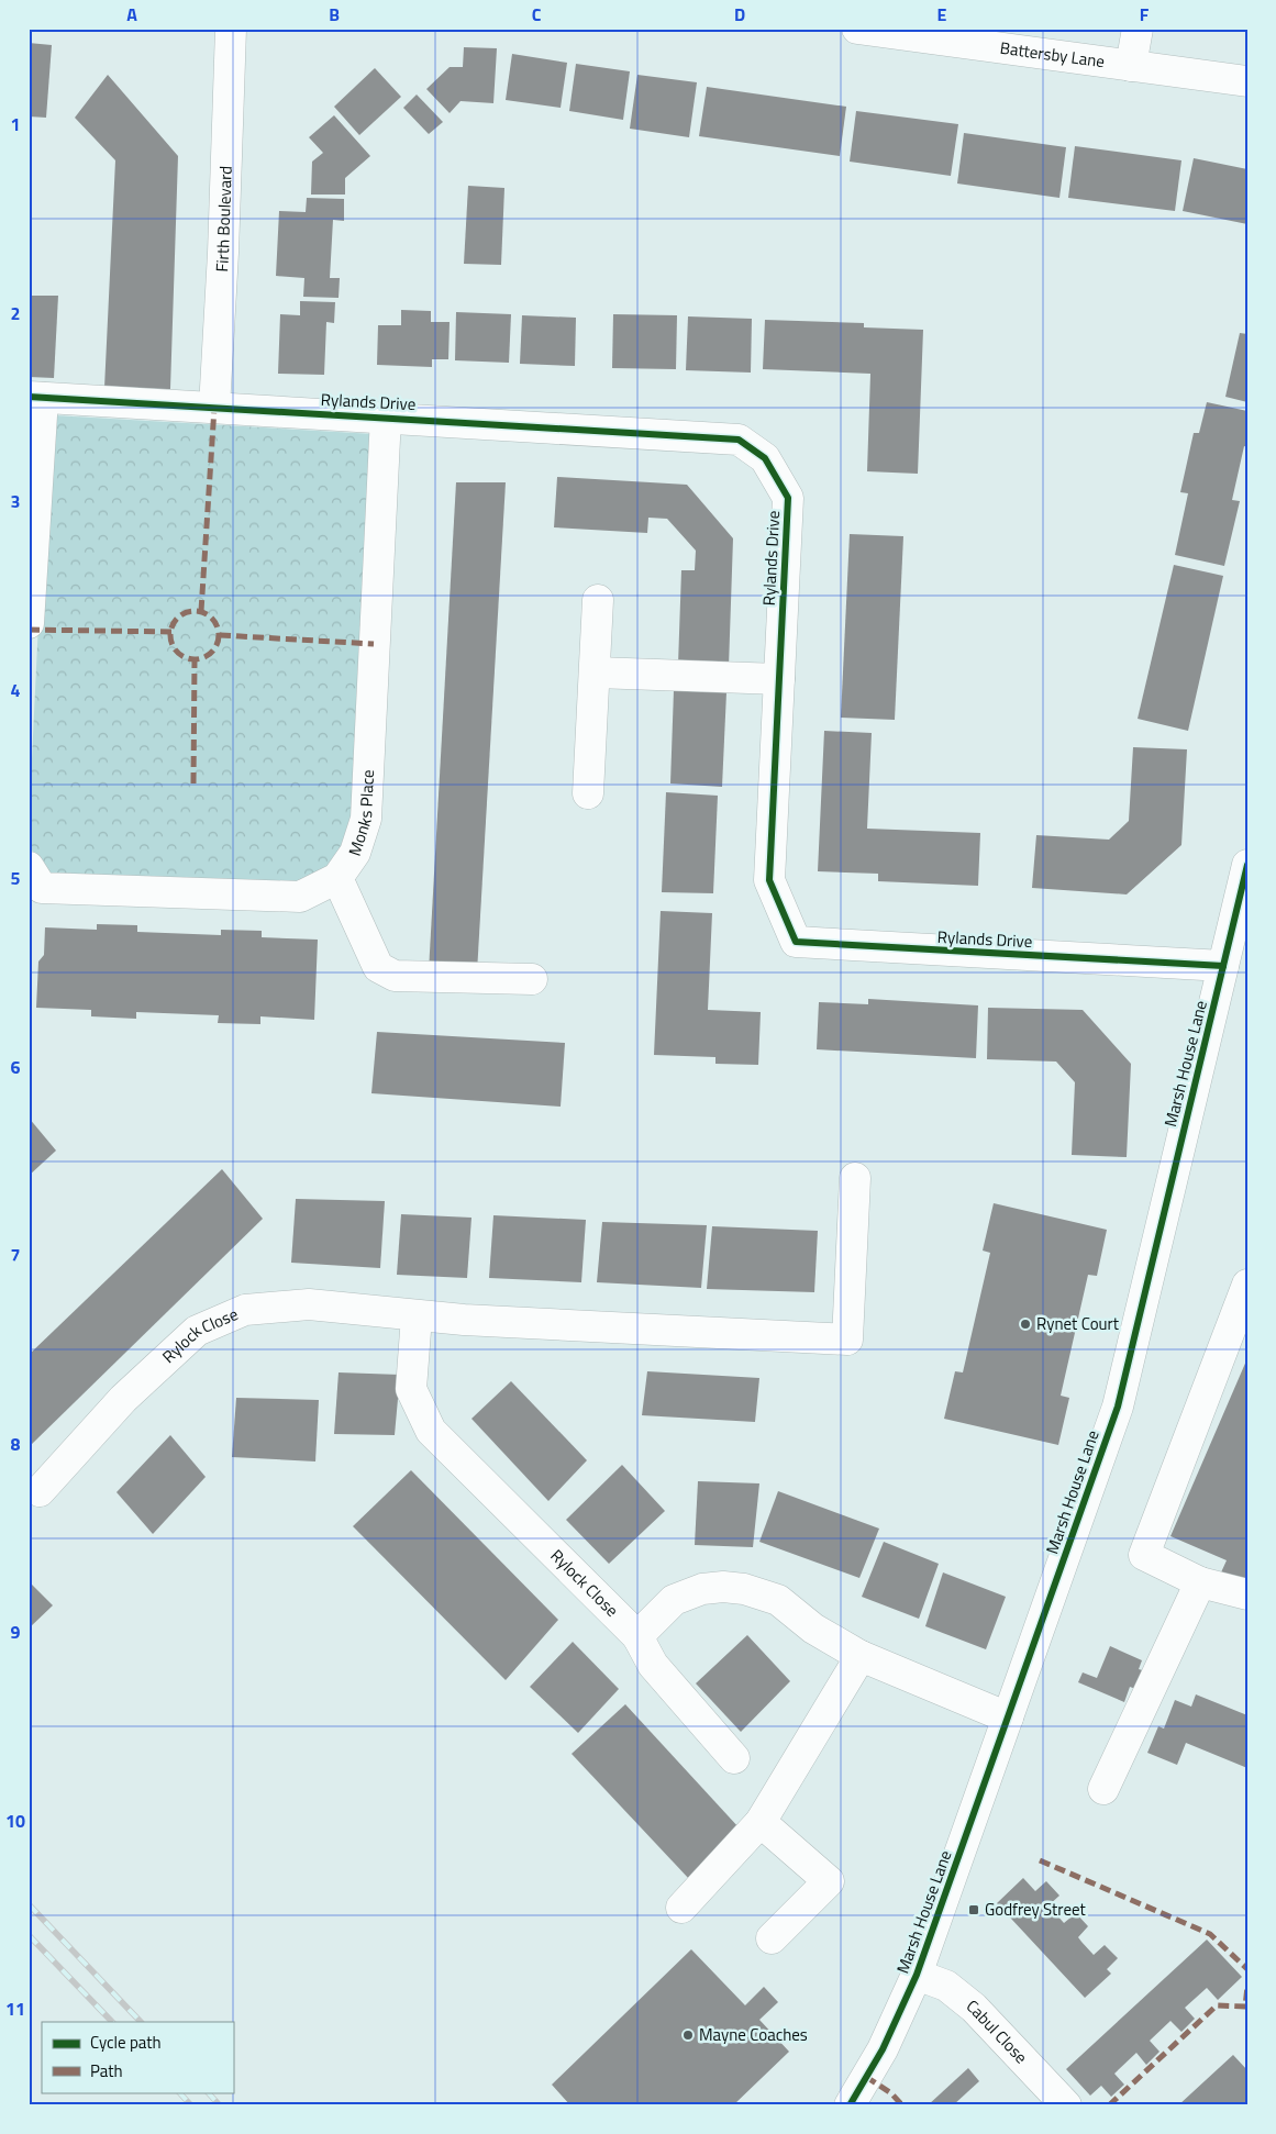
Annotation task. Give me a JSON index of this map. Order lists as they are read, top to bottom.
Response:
{
  "streets": {
    "street": [
      "Battersby Lane",
      "Firth Boulevard",
      "Rylands Drive",
      "Monks Place",
      "Marsh House Lane",
      "Rylock Close",
      "Cabul Close"
    ]
  },
  "crossings": [
    ["Firth Boulevard", "Rylands Drive"],
    ["Rylands Drive", "Monks Place"],
    ["Rylands Drive", "Marsh House Lane"],
    ["Marsh House Lane", "Cabul Close"]
  ],
  "places": {
    "other": ["Rynet Court", "Mayne Coaches"],
    "transit": ["Godfrey Street"]
  },
  "legend": ["Cycle path", "Path"],
  "grid": {
    "columns": [
      "A",
      "B",
      "C",
      "D",
      "E",
      "F"
    ],
    "rows": [
      "1",
      "2",
      "3",
      "4",
      "5",
      "6",
      "7",
      "8",
      "9",
      "10",
      "11"
    ]
  }
}
